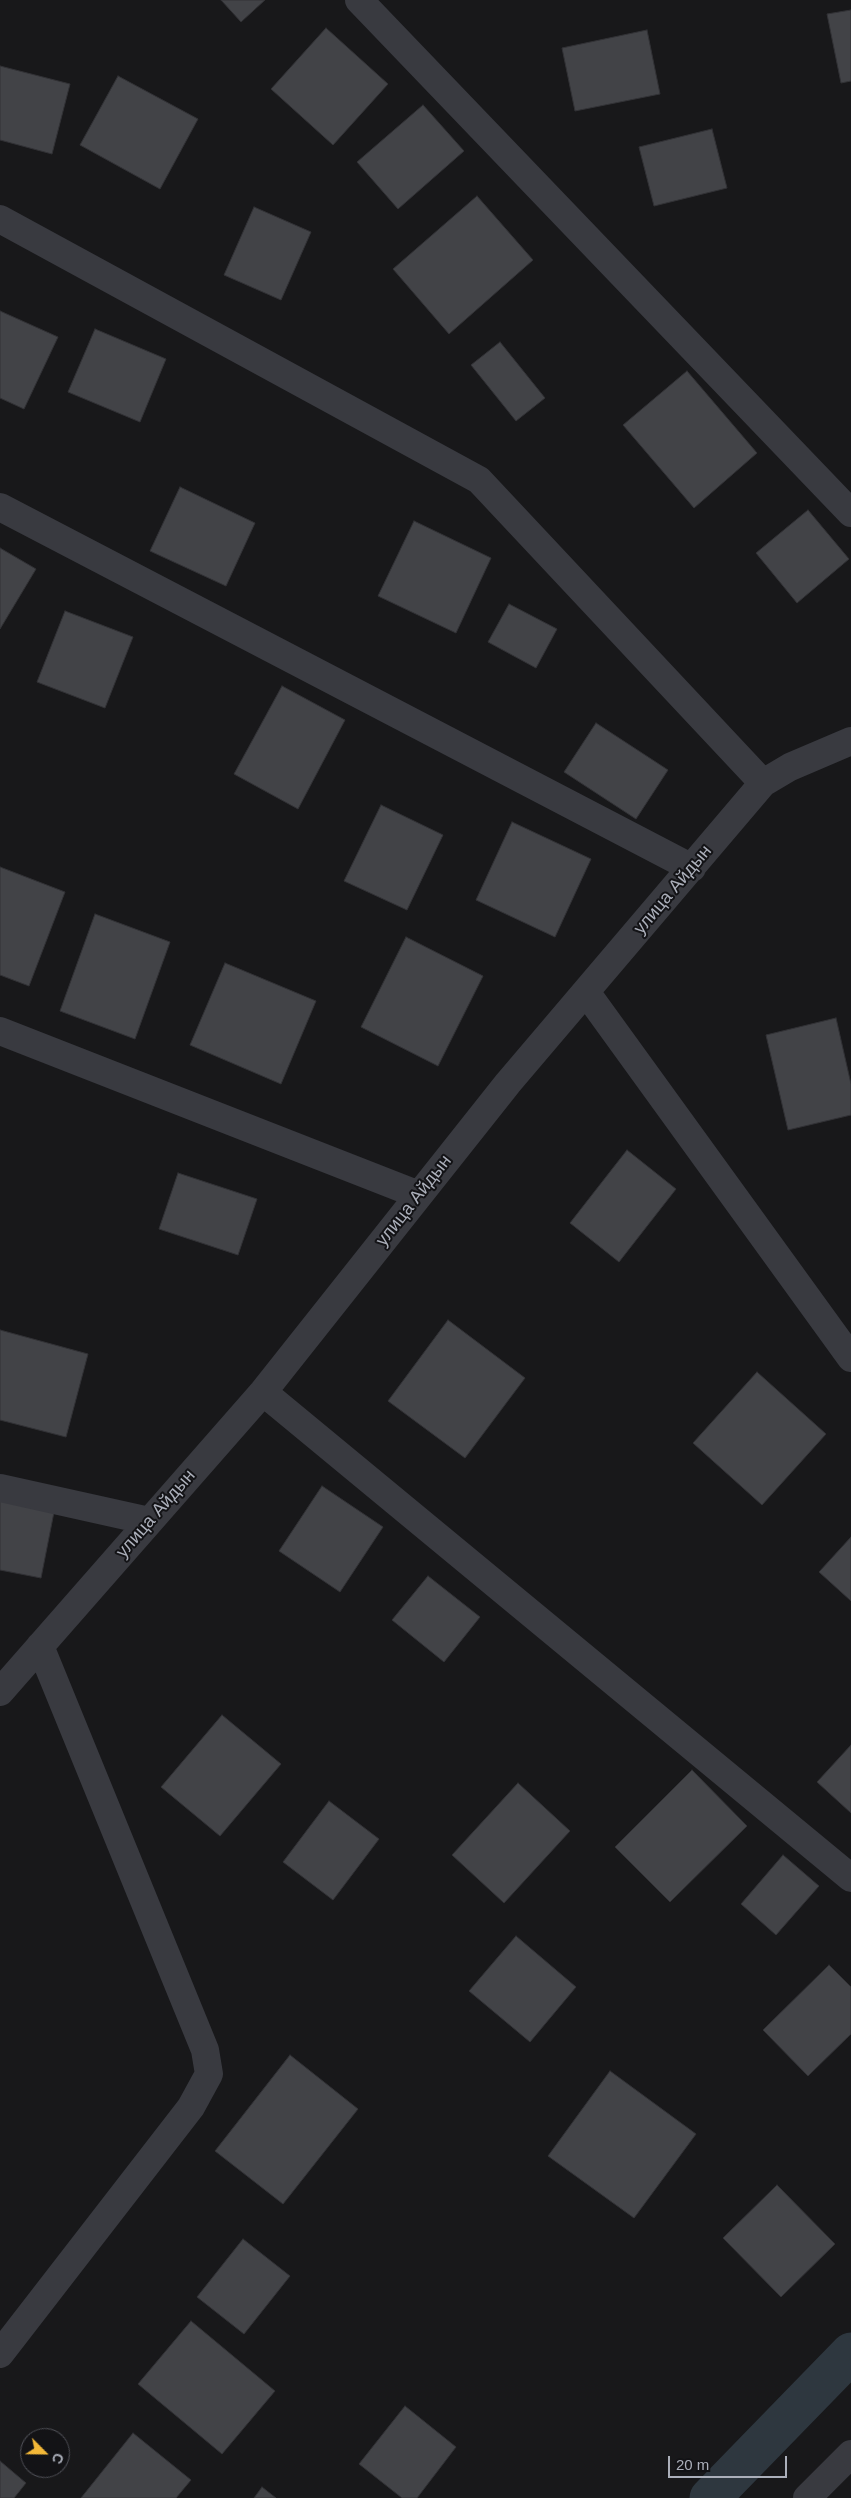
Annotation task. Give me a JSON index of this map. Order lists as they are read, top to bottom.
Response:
{
  "streets": {
    "street": ["улица Айдын"]
  },
  "scale_bar": "20 m",
  "north": "bottom right"
}
